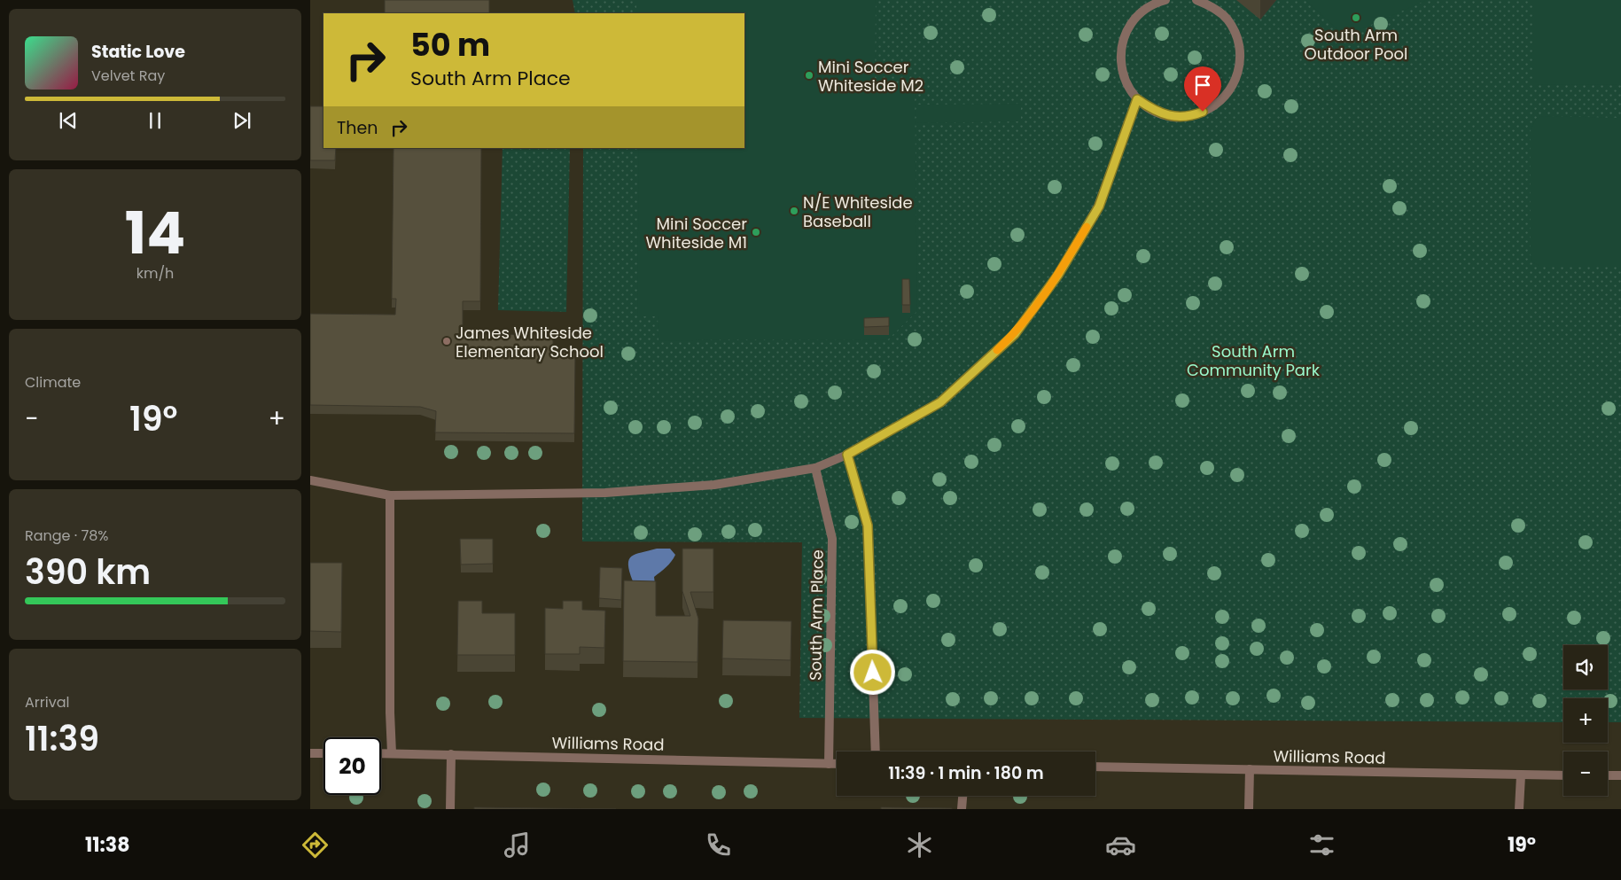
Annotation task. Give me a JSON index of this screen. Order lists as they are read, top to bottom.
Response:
{
  "streets": {
    "street": ["South Arm Place", "Williams Road"]
  },
  "crossings": [
    ["South Arm Place", "Williams Road"]
  ],
  "parks": ["South Arm Community Park"],
  "places": [
    "South Arm Outdoor Pool",
    "Mini Soccer Whiteside M2",
    "N/E Whiteside Baseball",
    "Mini Soccer Whiteside M1",
    "James Whiteside Elementary School"
  ],
  "page": {
    "turn": ["50 m", "South Arm Place"],
    "song": ["Static Love", "Velvet Ray"],
    "then": "Then",
    "tile": [
      ["14", "km/h"],
      "Climate",
      ["Range · 78%", "390 km"],
      ["Arrival", "11:39"]
    ],
    "heat": ["−", "19°", "+"],
    "map_buttons": ["+", "−"],
    "limit": "20",
    "trip": "11:39 · 1 min · 180 m",
    "tabs": ["11:38", "19°"]
  }
}
